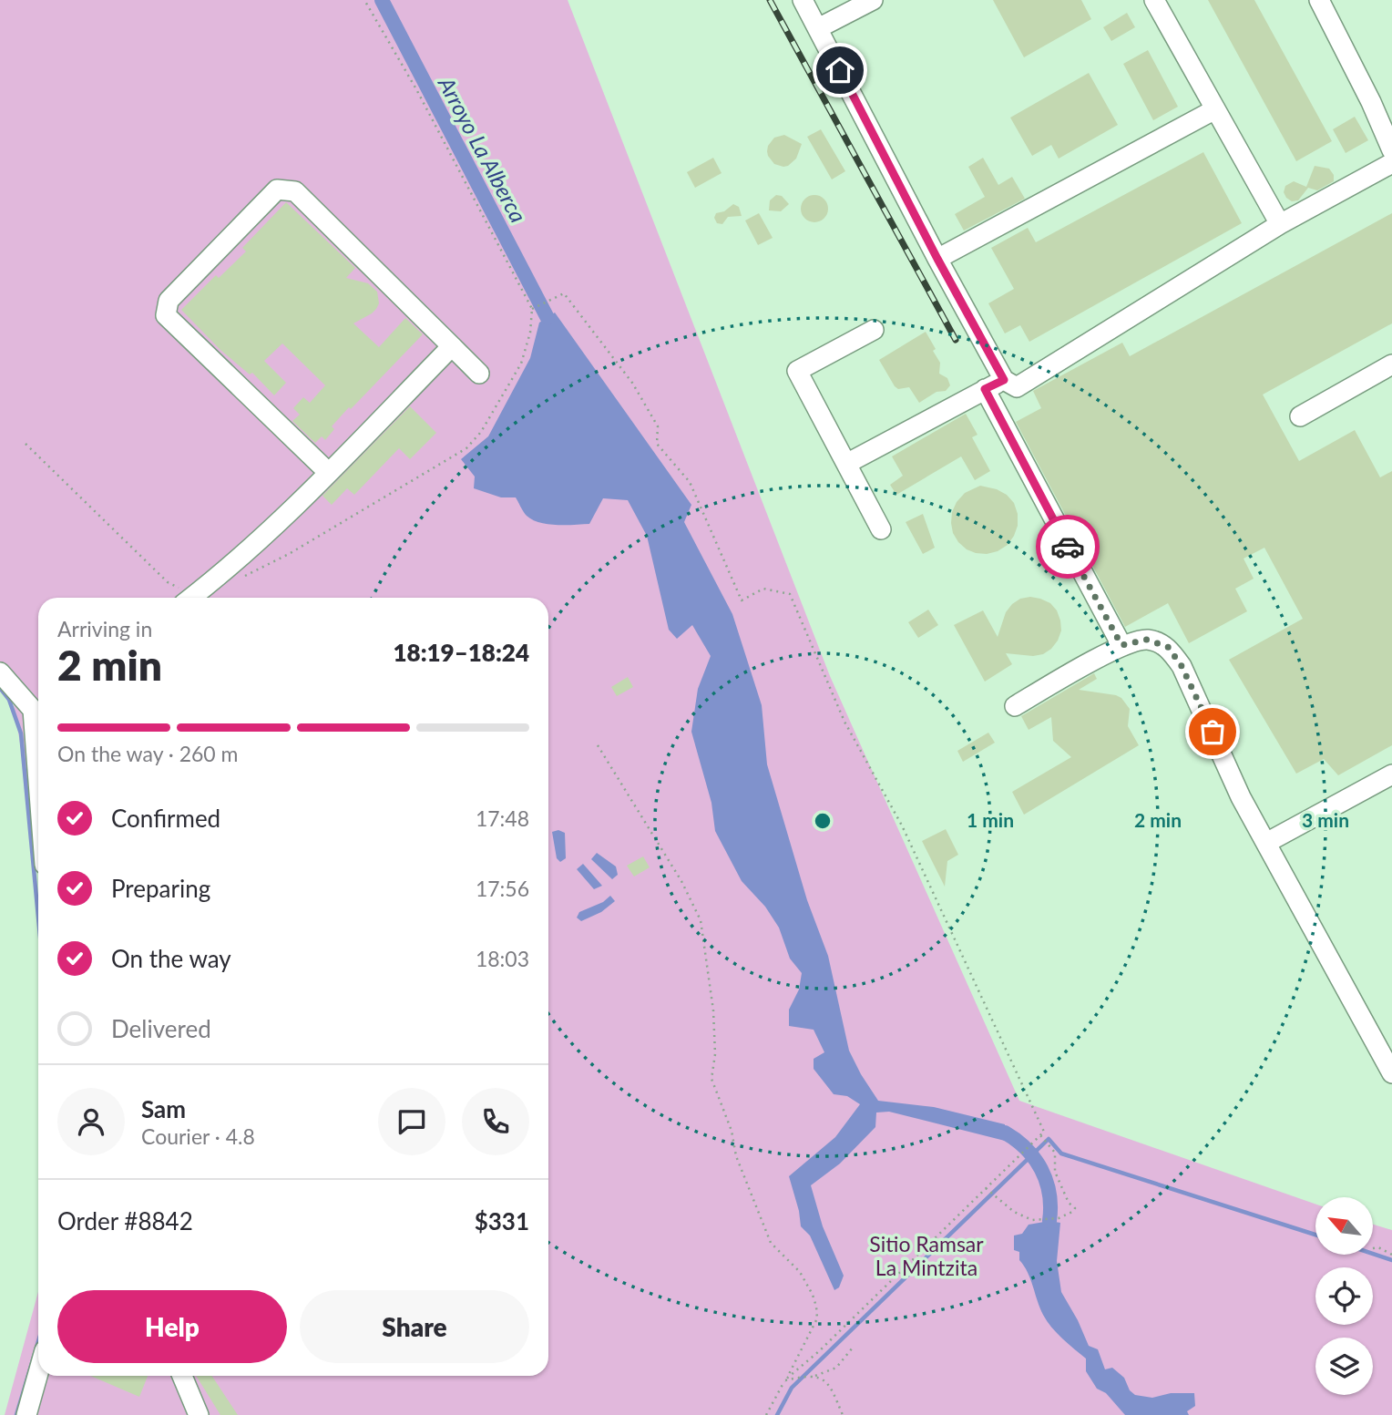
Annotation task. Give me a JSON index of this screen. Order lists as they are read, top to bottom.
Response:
{
  "water": ["Arroyo La Alberca"],
  "parks": ["Sitio Ramsar La Mintzita"],
  "north": "top left",
  "page": {
    "heading": ["2 min", "Arriving in", "18:19–18:24"],
    "panel": [
      "Sam",
      "Courier · 4.8",
      "Order #8842",
      "$331"
    ],
    "bar": "On the way · 260 m",
    "list": [
      ["Confirmed", "17:48"],
      ["Preparing", "17:56"],
      ["On the way", "18:03"],
      "Delivered"
    ],
    "buttons": ["Help", "Share"]
  },
  "rings": ["1 min", "2 min", "3 min"]
}
